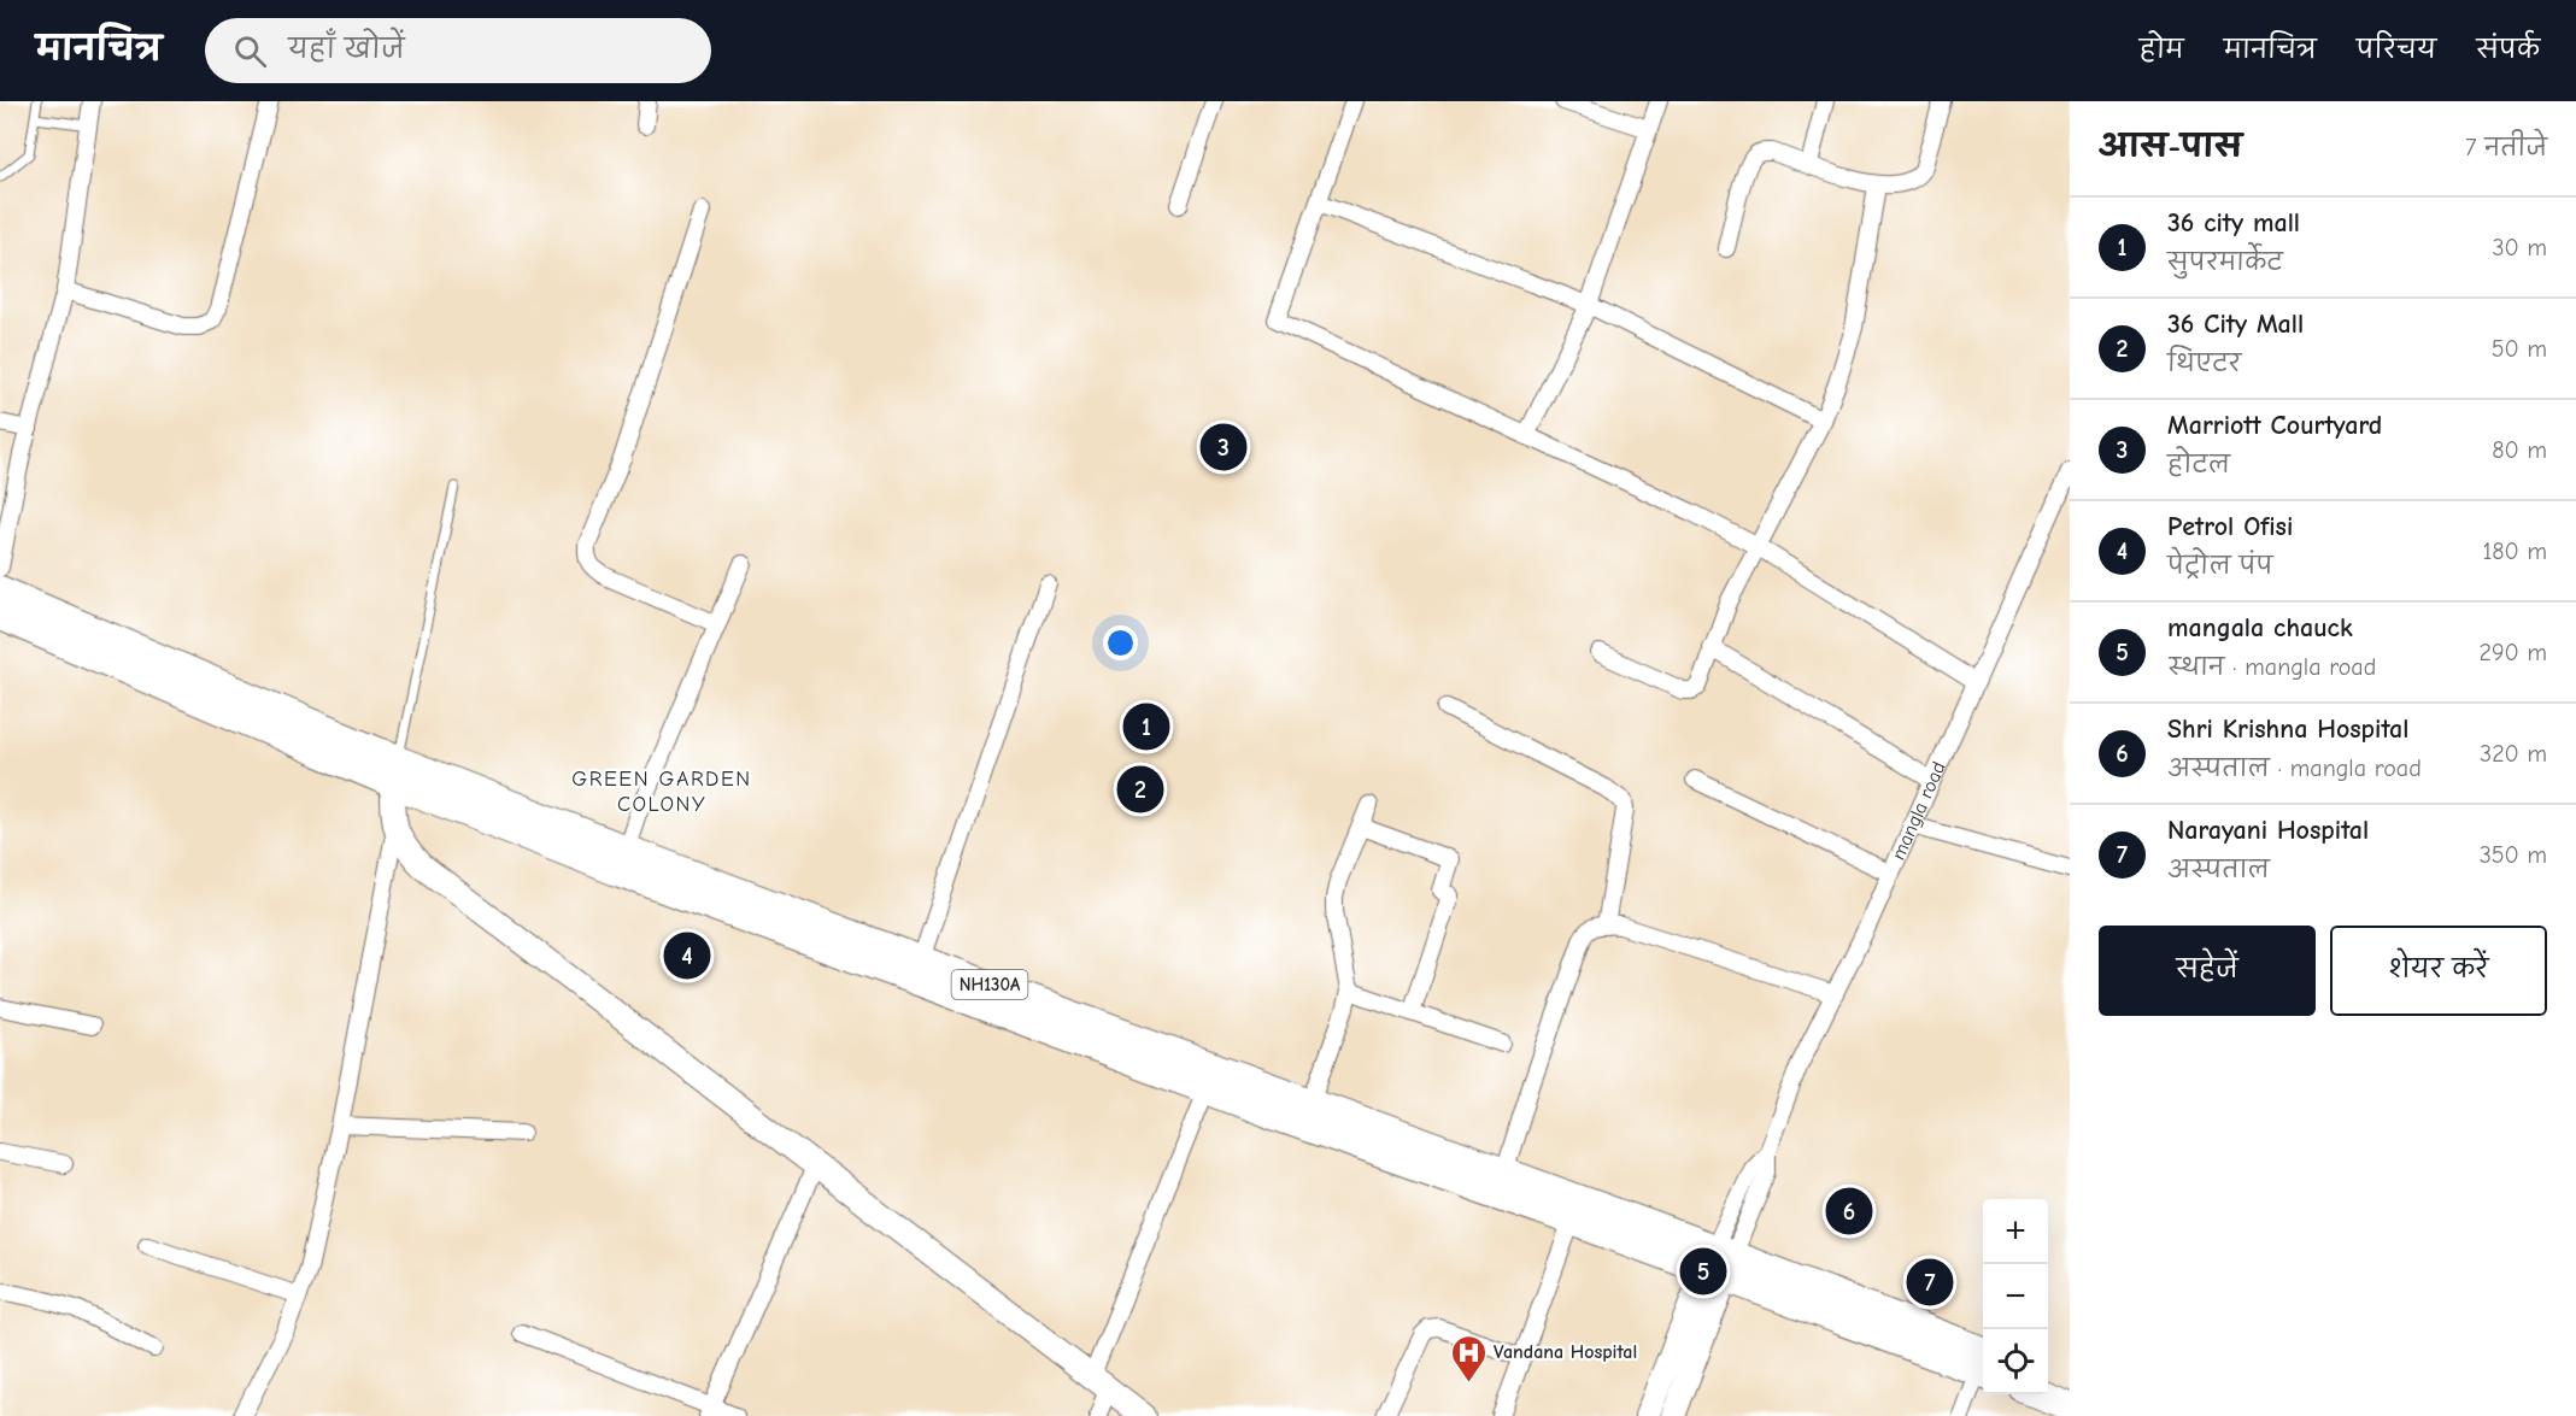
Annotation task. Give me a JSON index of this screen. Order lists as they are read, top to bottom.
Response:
{
  "streets": {
    "highway": ["NH130A"],
    "street": ["mangla road"]
  },
  "crossings": [
    ["mangla road", "NH130A"]
  ],
  "districts": ["GREEN GARDEN COLONY"],
  "places": {
    "hospital": ["Vandana Hospital"]
  },
  "page": {
    "header": "मानचित्र",
    "search": "यहाँ खोजें",
    "nav": [
      "होम",
      "मानचित्र",
      "परिचय",
      "संपर्क"
    ],
    "heading": ["आस-पास", "7 नतीजे"],
    "list": [
      {
        "mark": "1",
        "name": "36 city mall",
        "note": "सुपरमार्केट",
        "value": "30 m"
      },
      {
        "mark": "2",
        "name": "36 City Mall",
        "note": "थिएटर",
        "value": "50 m"
      },
      {
        "mark": "3",
        "name": "Marriott Courtyard",
        "note": "होटल",
        "value": "80 m"
      },
      {
        "mark": "4",
        "name": "Petrol Ofisi",
        "note": "पेट्रोल पंप",
        "value": "180 m"
      },
      {
        "mark": "5",
        "name": "mangala chauck",
        "note": "स्थान · mangla road",
        "value": "290 m"
      },
      {
        "mark": "6",
        "name": "Shri Krishna Hospital",
        "note": "अस्पताल · mangla road",
        "value": "320 m"
      },
      {
        "mark": "7",
        "name": "Narayani Hospital",
        "note": "अस्पताल",
        "value": "350 m"
      }
    ],
    "pins": [
      "3",
      "1",
      "2",
      "4",
      "6",
      "5",
      "7"
    ],
    "buttons": ["सहेजें", "शेयर करें"],
    "map_buttons": ["+", "−"]
  }
}
